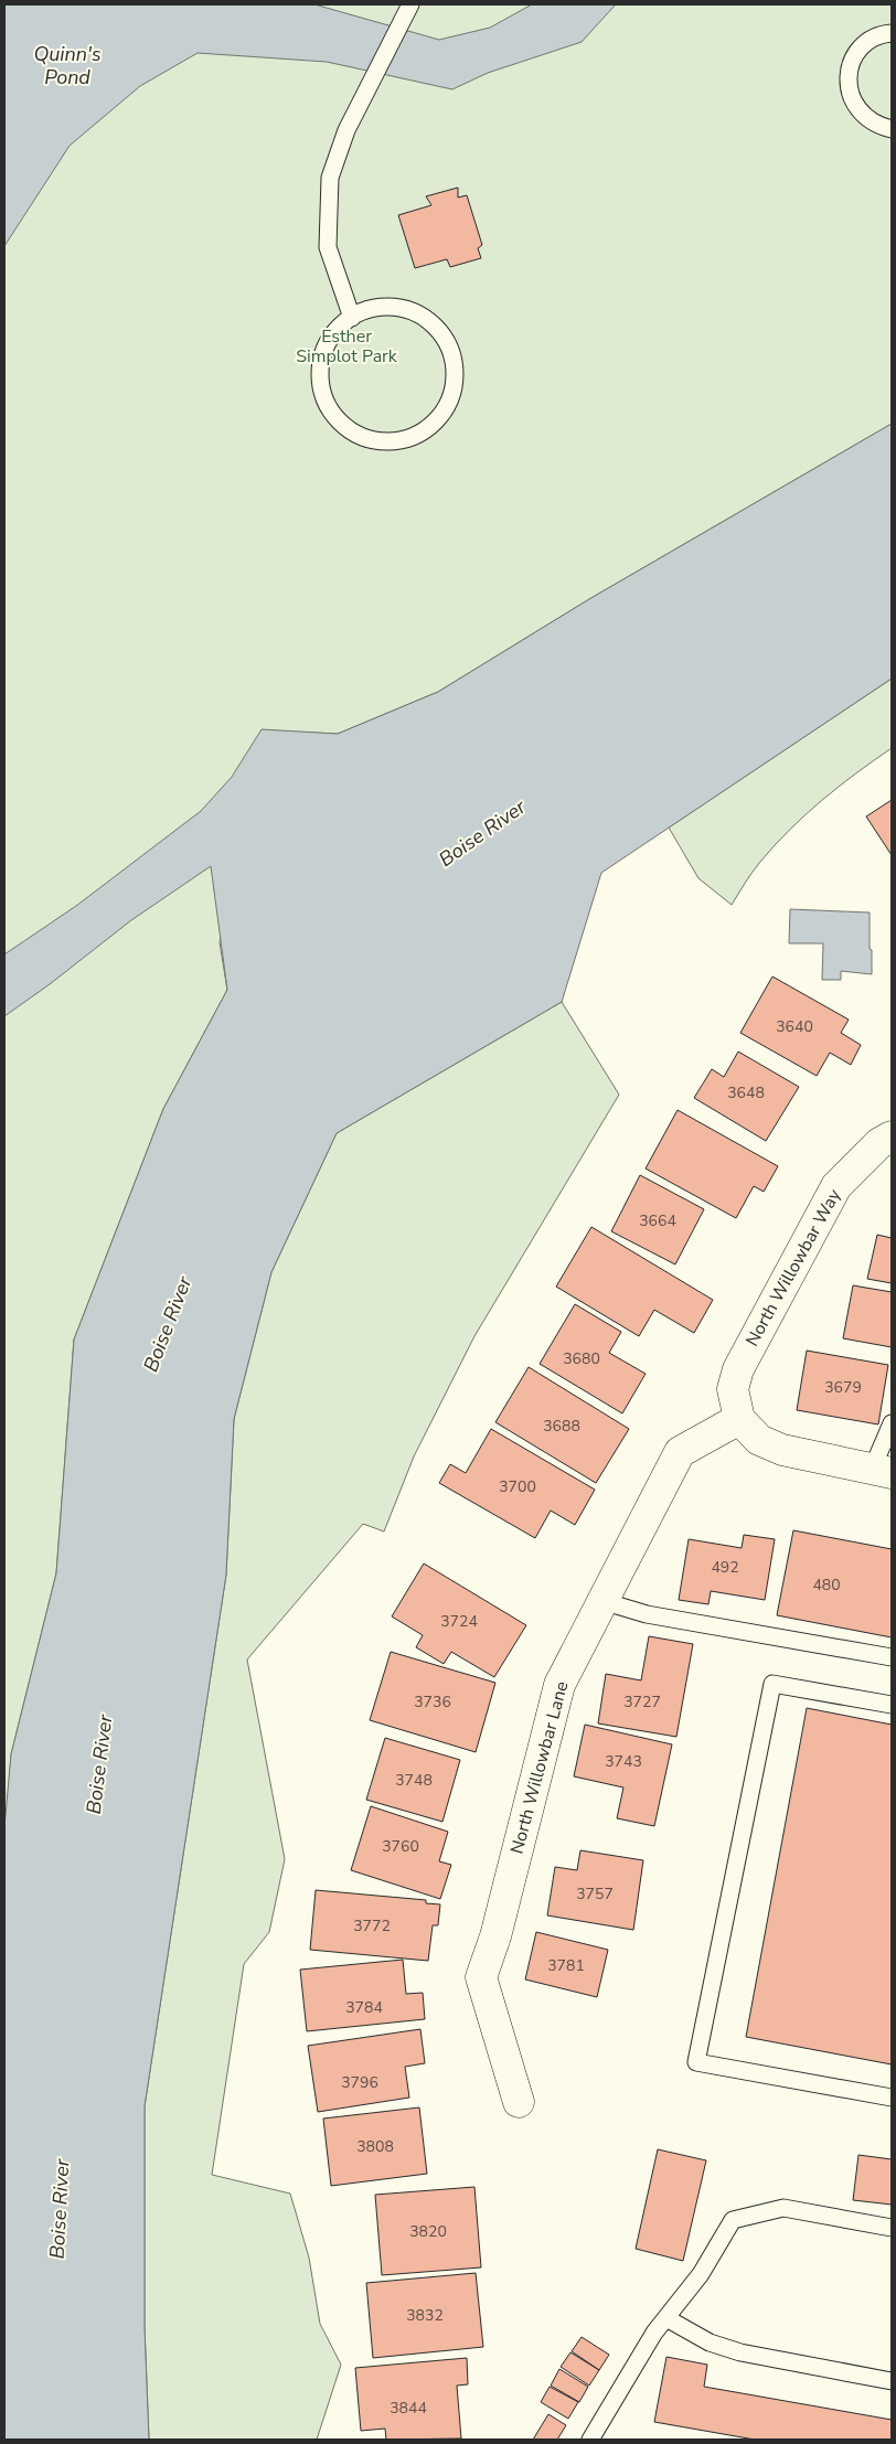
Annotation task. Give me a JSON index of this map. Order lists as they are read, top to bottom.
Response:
{
  "streets": {
    "street": ["North Willowbar Way", "North Willowbar Lane"]
  },
  "crossings": [
    ["North Willowbar Way", "North Willowbar Lane"]
  ],
  "water": ["Quinn's Pond", "Boise River"],
  "parks": ["Esther Simplot Park"],
  "house_numbers": [
    "3640",
    "3648",
    "3664",
    "3680",
    "3679",
    "3688",
    "3700",
    "492",
    "480",
    "3724",
    "3736",
    "3727",
    "3743",
    "3748",
    "3760",
    "3757",
    "3772",
    "3781",
    "3784",
    "3796",
    "3808",
    "3820",
    "3832",
    "3844"
  ]
}
